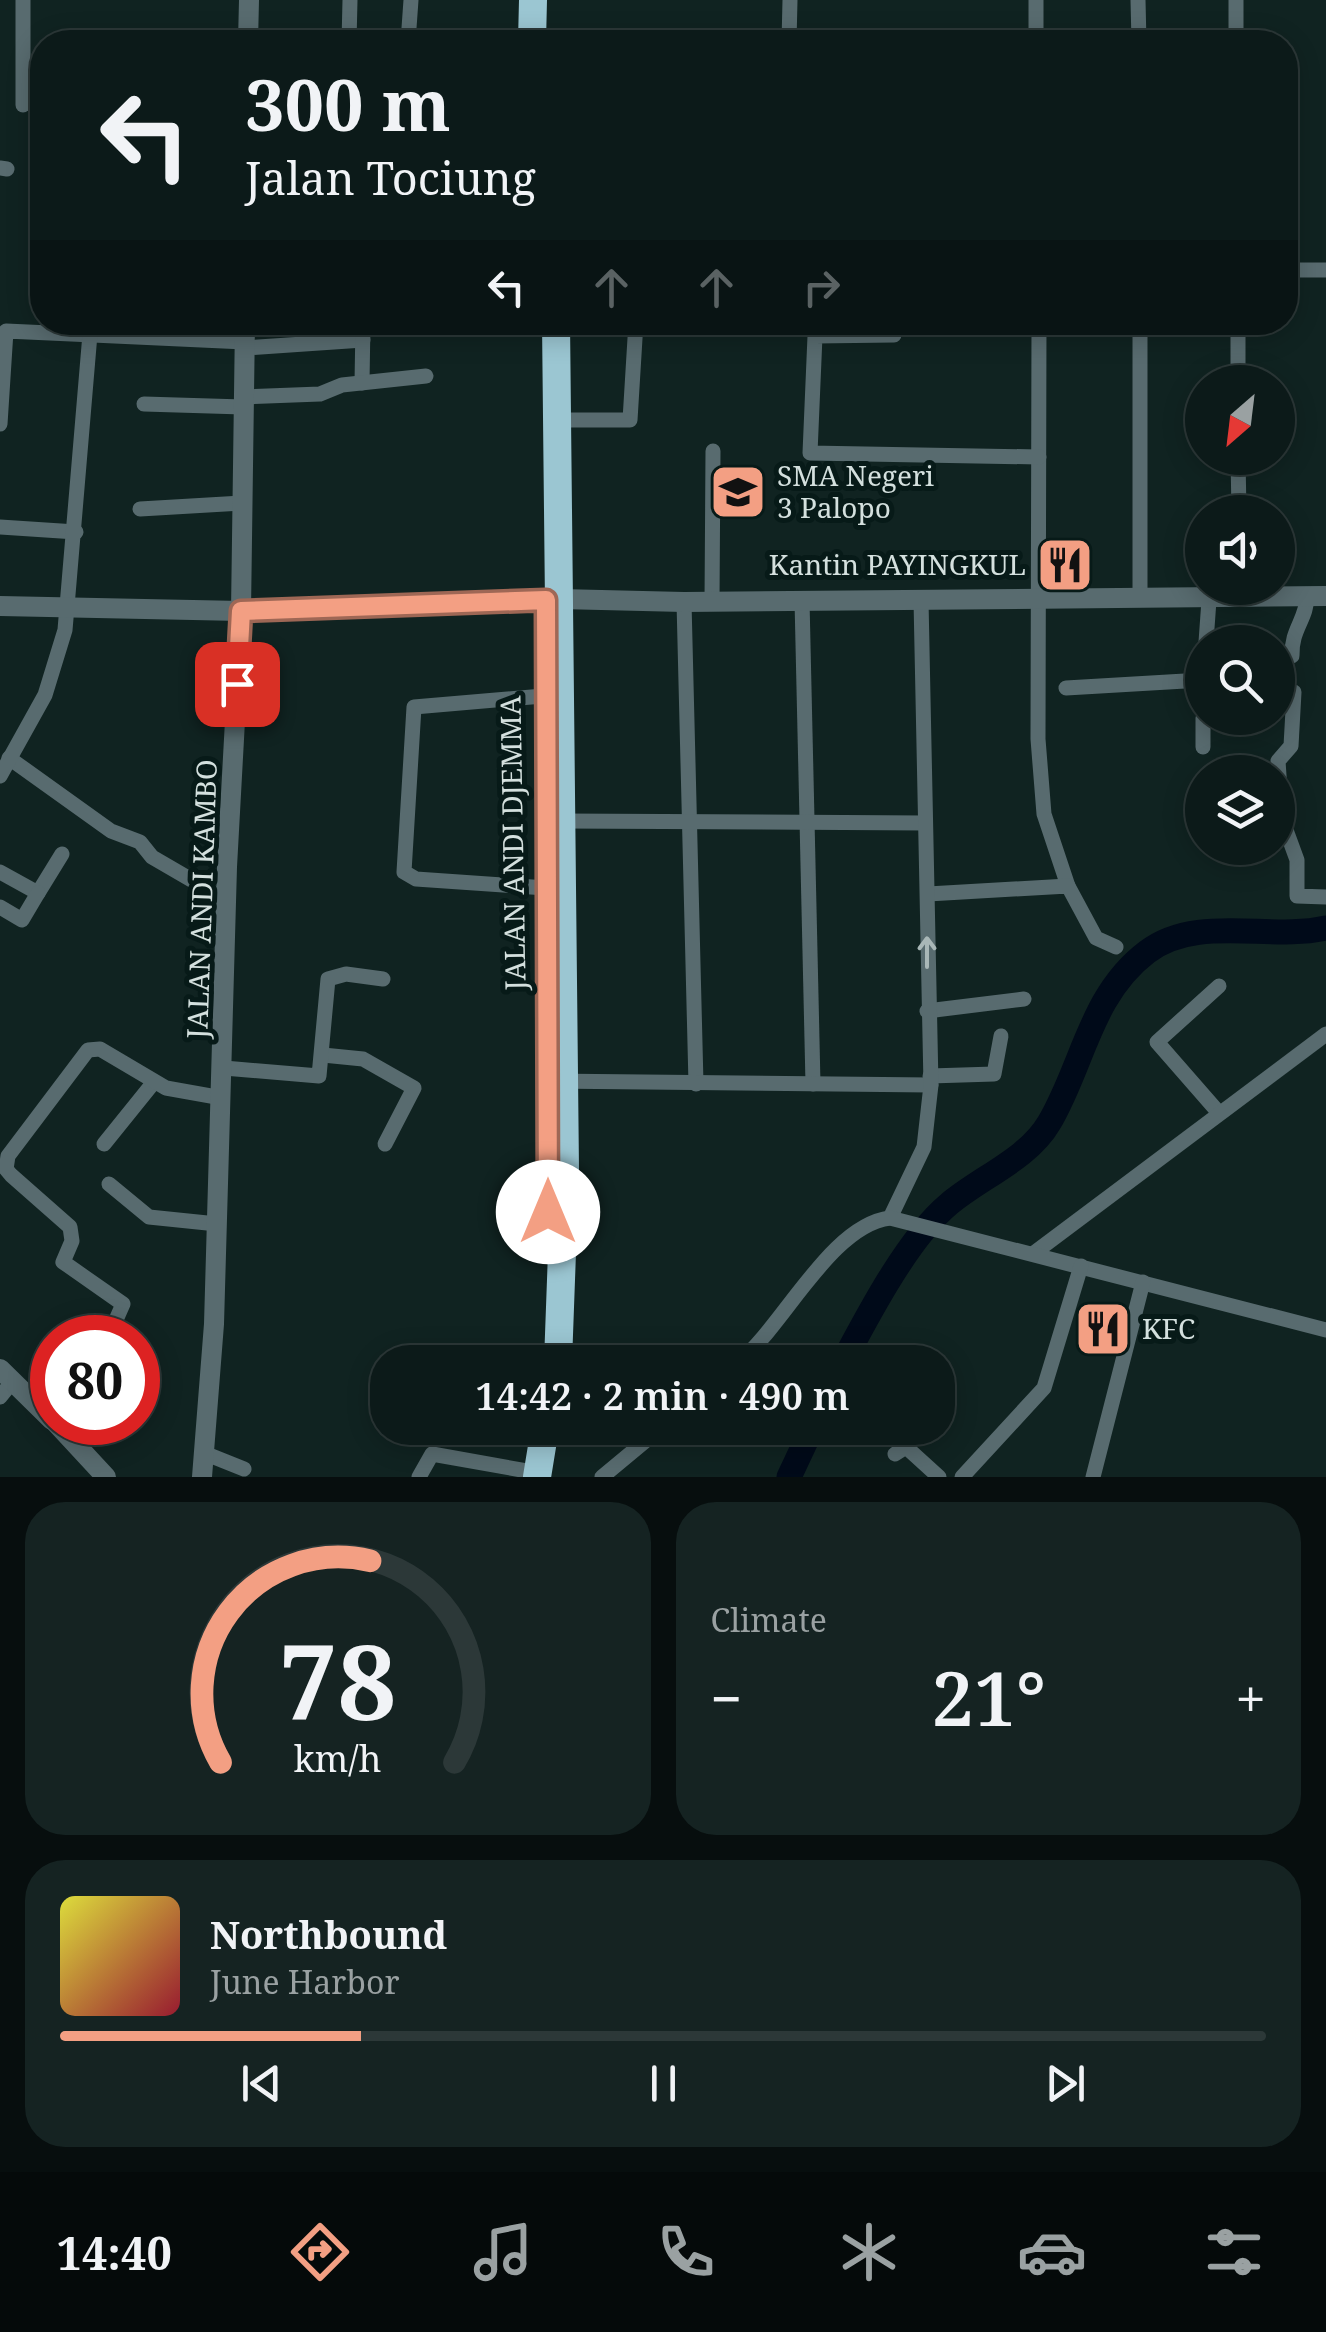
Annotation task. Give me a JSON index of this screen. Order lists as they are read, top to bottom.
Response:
{
  "streets": {
    "highway": ["JALAN ANDI DJEMMA"],
    "street": ["JALAN ANDI KAMBO"]
  },
  "places": {
    "school or university": ["SMA Negeri 3 Palopo"],
    "restaurant": ["Kantin PAYINGKUL", "KFC"]
  },
  "north": "bottom left",
  "page": {
    "turn": ["300 m", "Jalan Tociung"],
    "limit": "80",
    "trip": "14:42 · 2 min · 490 m",
    "tile": "Climate",
    "heat": ["−", "21°", "+"],
    "song": ["Northbound", "June Harbor"],
    "tabs": "14:40",
    "gauge": ["78", "km/h"]
  }
}
